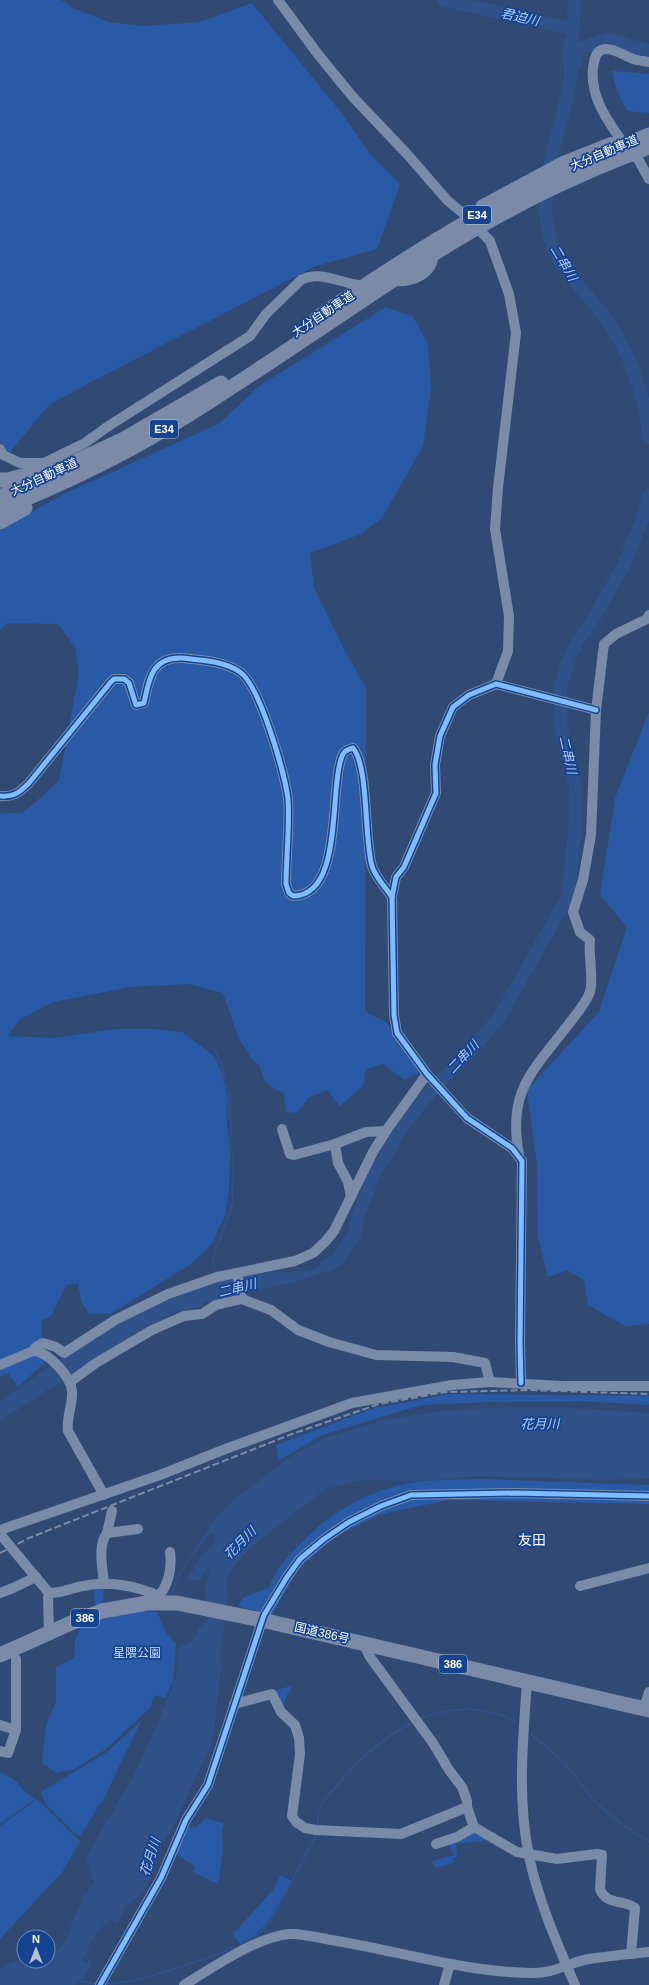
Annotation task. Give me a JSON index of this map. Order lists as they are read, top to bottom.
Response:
{
  "streets": {
    "highway": [
      "大分自動車道",
      "E34",
      "386",
      "国道386号"
    ]
  },
  "districts": ["友田"],
  "water": ["君迫川", "二串川", "花月川"],
  "parks": ["星隈公園"],
  "north": "top"
}
